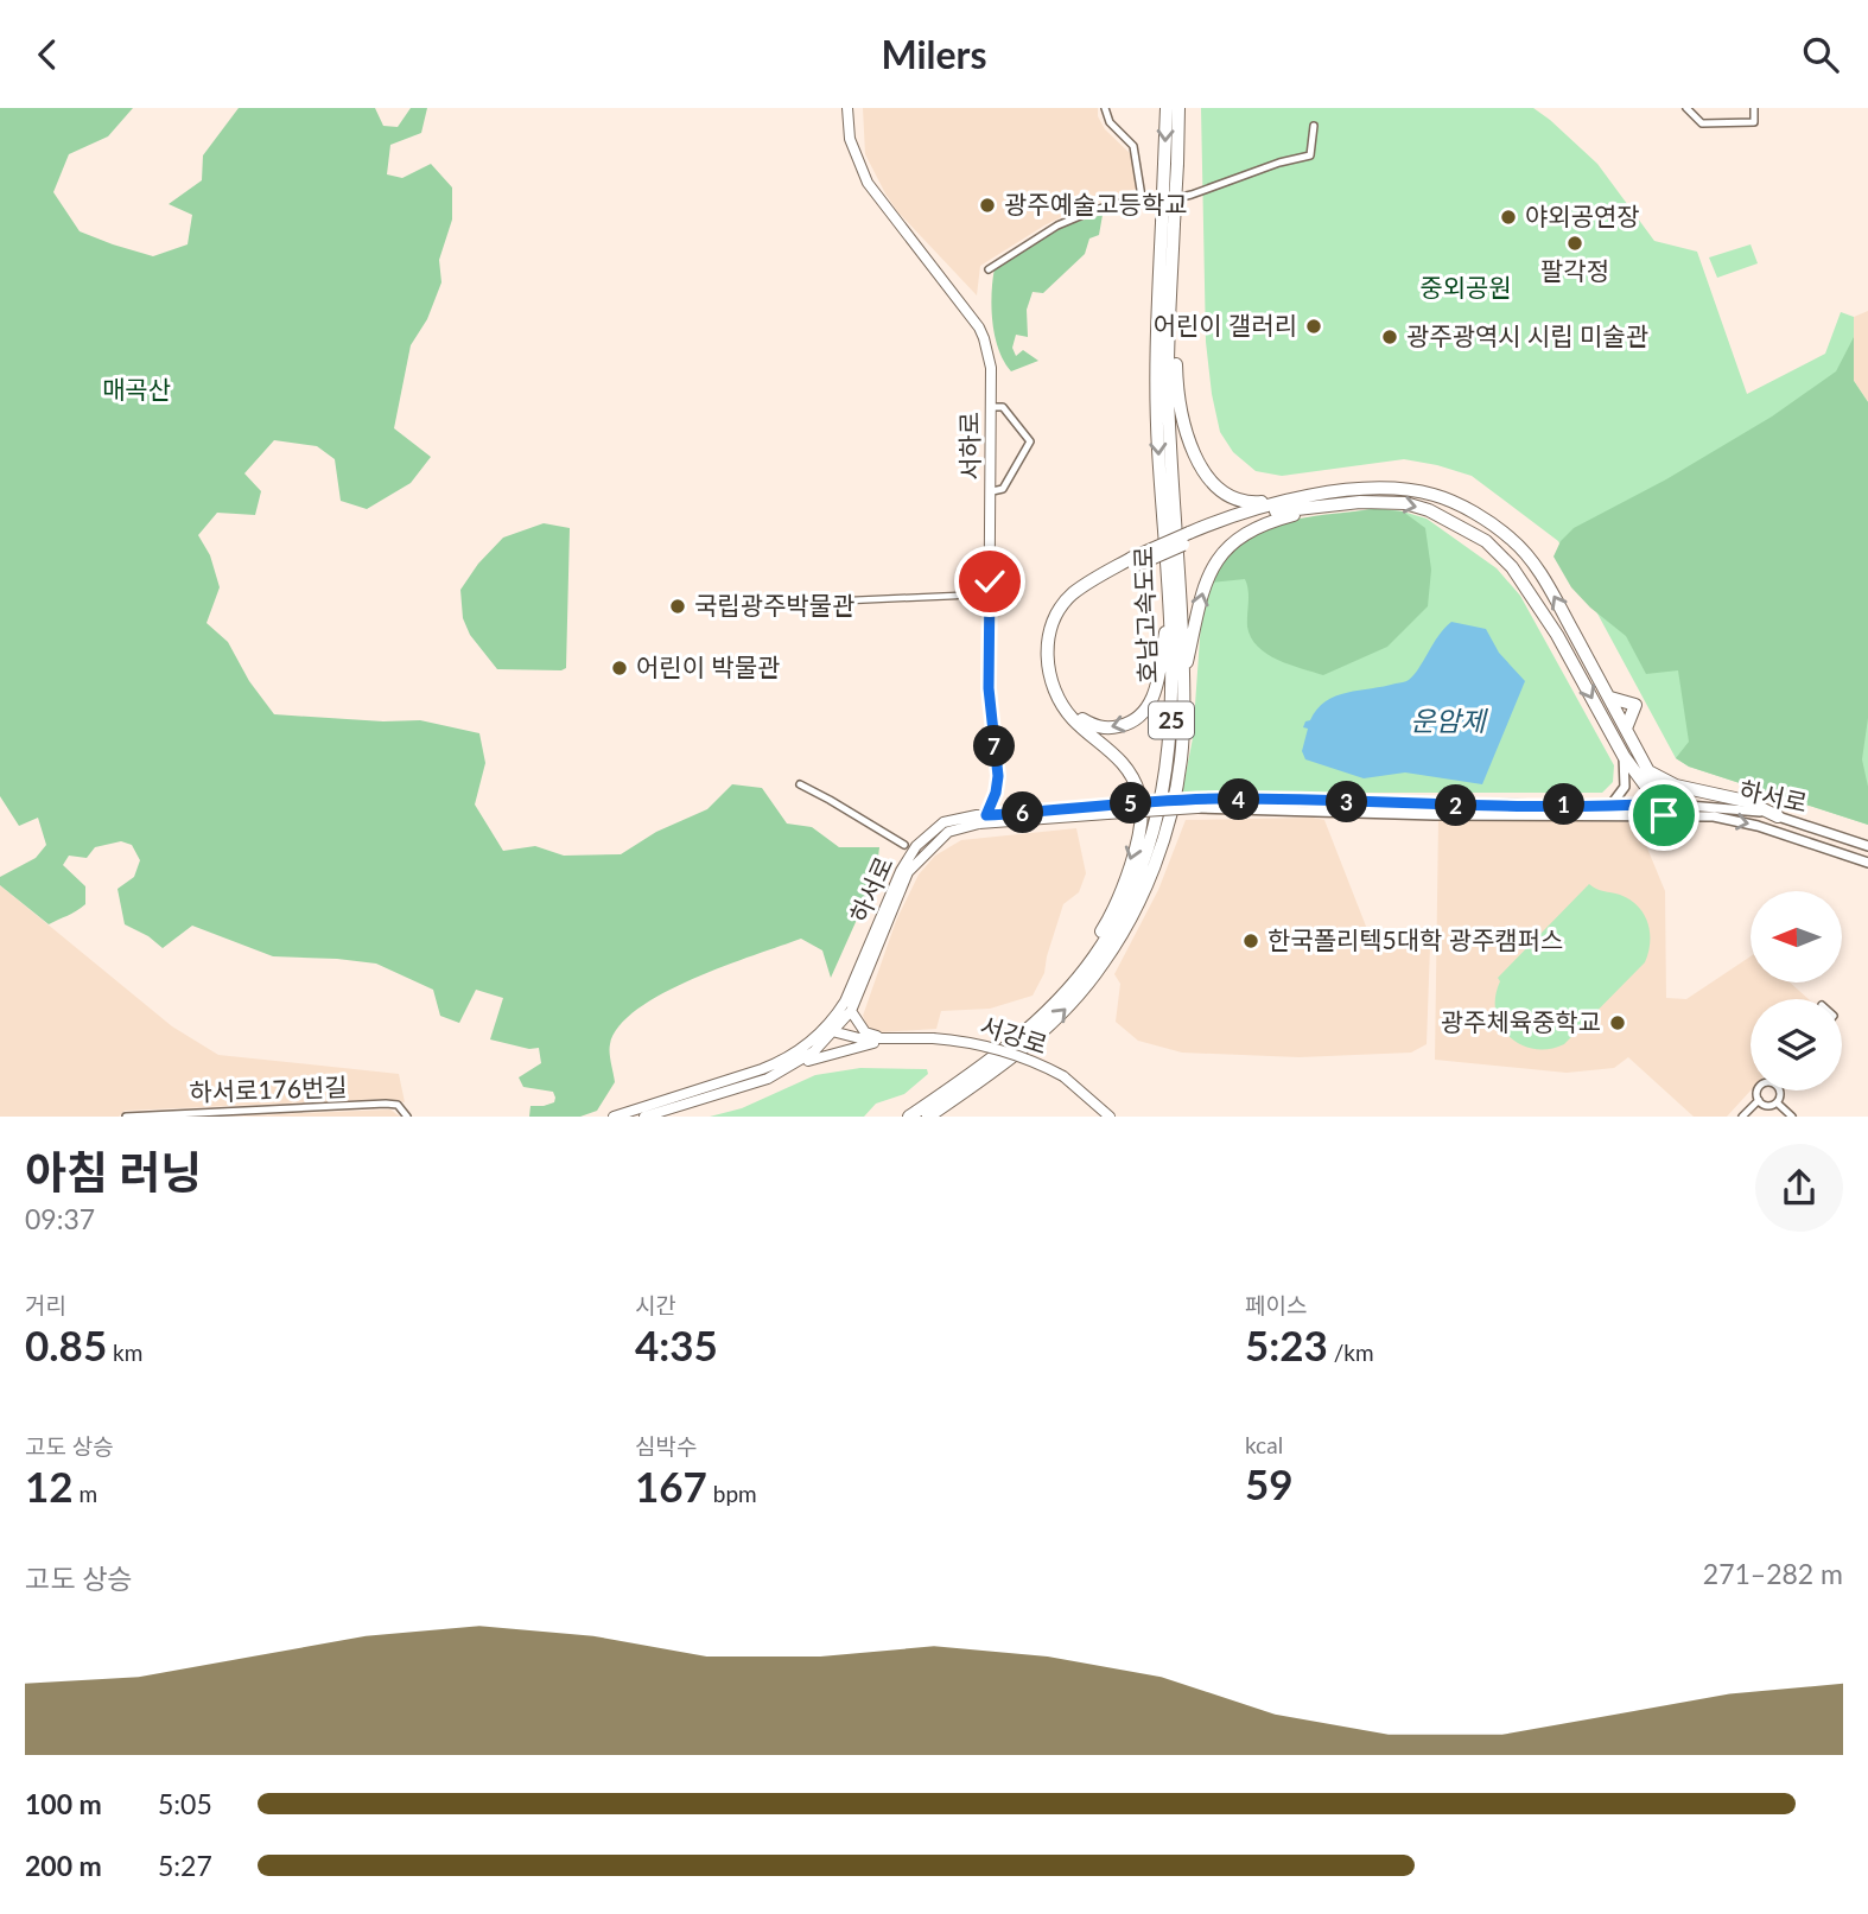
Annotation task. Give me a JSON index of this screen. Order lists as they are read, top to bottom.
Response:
{
  "streets": {
    "highway": ["호남고속도로", "25"],
    "main road": ["서하로", "하서로", "서강로"],
    "street": ["하서로176번길"]
  },
  "crossings": [
    ["서하로", "하서로"],
    ["하서로", "서강로"]
  ],
  "water": ["운암제"],
  "parks": ["중외공원", "매곡산"],
  "places": [
    "광주예술고등학교",
    "야외공연장",
    "팔각정",
    "어린이 갤러리",
    "광주광역시 시립 미술관",
    "국립광주박물관",
    "어린이 박물관",
    "한국폴리텍5대학 광주캠퍼스",
    "광주체육중학교"
  ],
  "north": "left",
  "page": {
    "header": "Milers",
    "pins": [
      "7",
      "4",
      "3",
      "5",
      "1",
      "2",
      "6"
    ],
    "heading": ["아침 러닝", "09:37"],
    "stats": [
      ["거리", "0.85 km"],
      ["시간", "4:35"],
      ["페이스", "5:23 /km"],
      ["고도 상승", "12 m"],
      ["심박수", "167 bpm"],
      ["kcal", "59"]
    ],
    "chart": ["고도 상승", "271–282 m"],
    "list": [
      {
        "name": "100 m",
        "note": "5:05"
      },
      {
        "name": "200 m",
        "note": "5:27"
      }
    ]
  }
}
